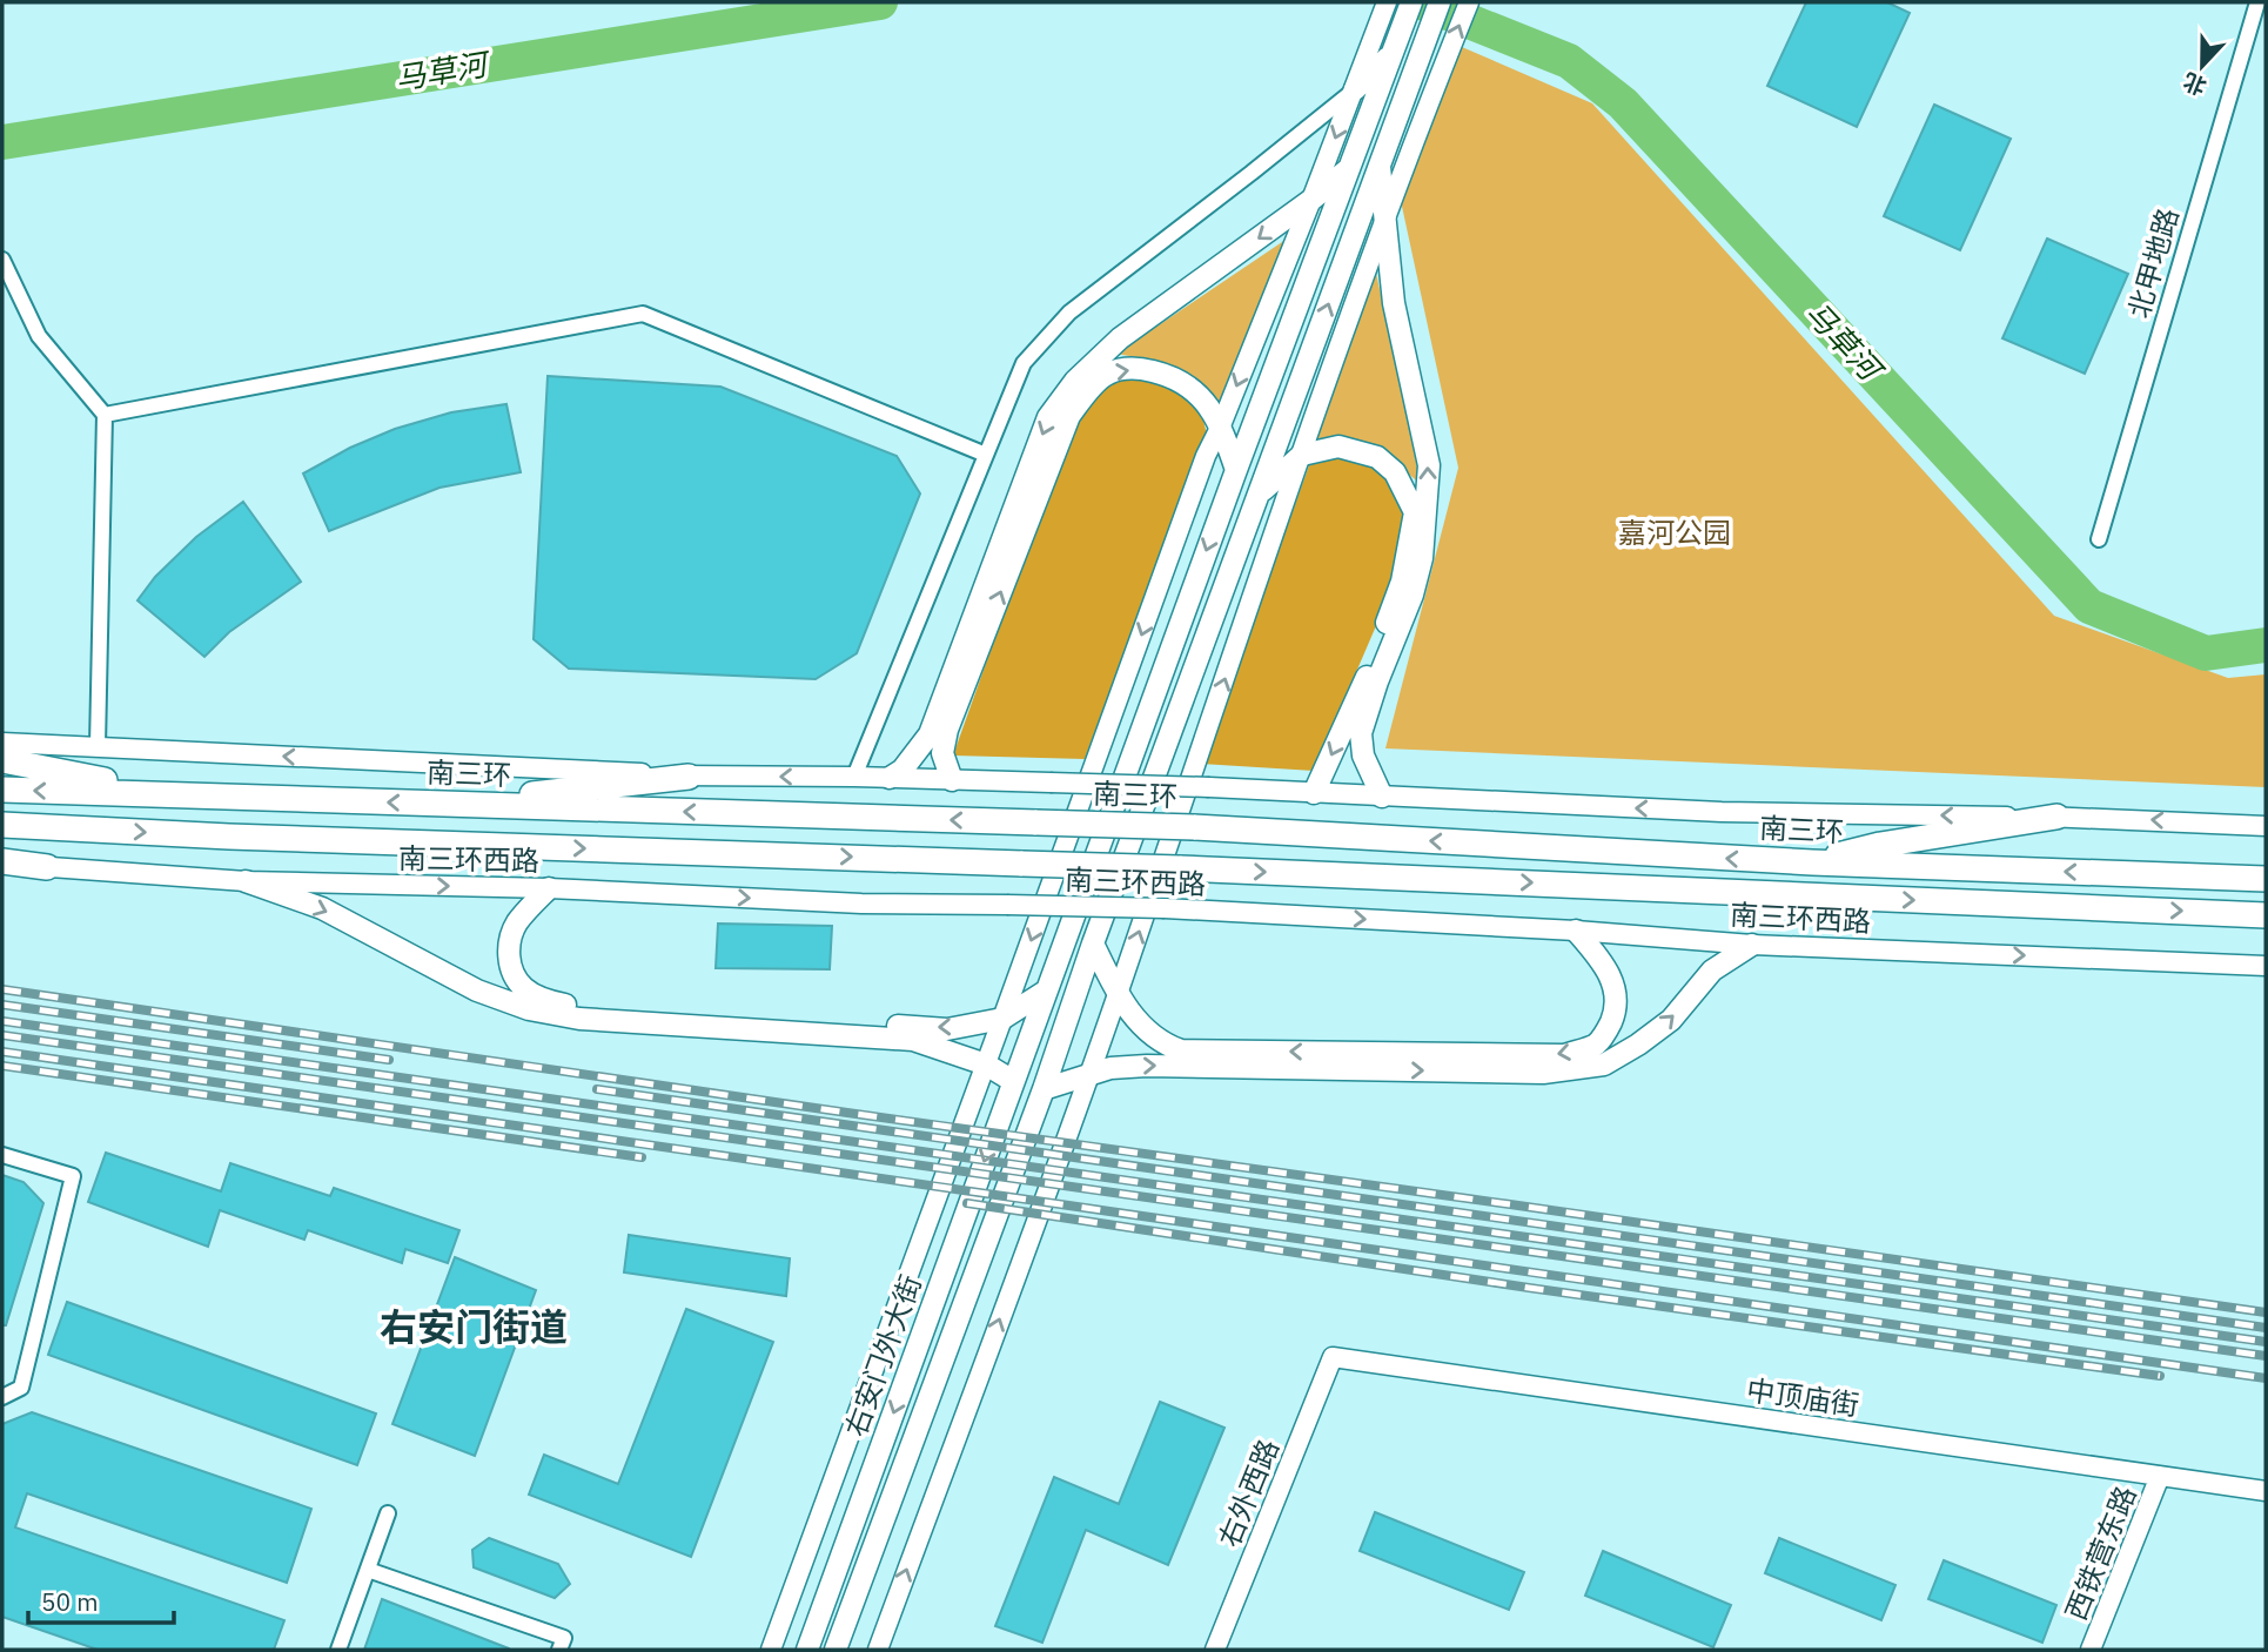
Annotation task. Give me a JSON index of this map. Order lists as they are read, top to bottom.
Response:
{
  "streets": {
    "highway": ["南三环"],
    "main road": ["右安门外大街"],
    "street": [
      "北甲地路",
      "南三环西路",
      "中顶庙街",
      "右外西路",
      "西铁营东路"
    ]
  },
  "crossings": [
    ["中顶庙街", "右外西路"],
    ["中顶庙街", "西铁营东路"]
  ],
  "districts": ["右安门街道"],
  "water": ["马草河"],
  "parks": ["嘉河公园"],
  "scale_bar": "50 m",
  "north": "bottom"
}
